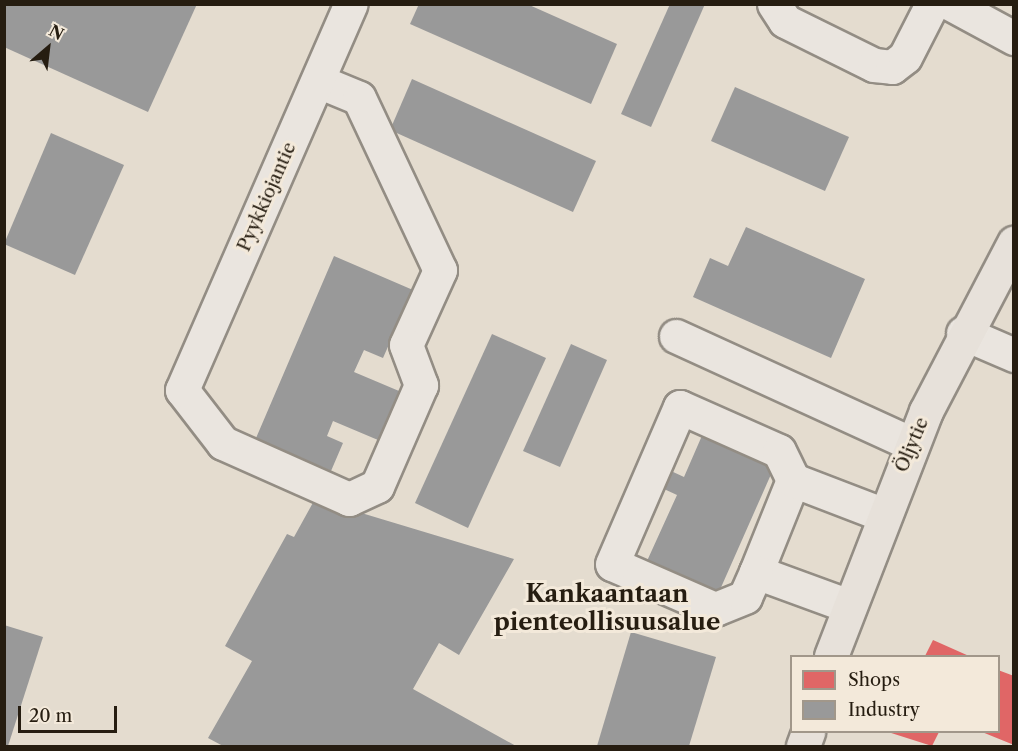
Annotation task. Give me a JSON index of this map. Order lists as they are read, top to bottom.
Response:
{
  "streets": {
    "main road": ["Öljytie"],
    "street": ["Pyykkiojantie"]
  },
  "districts": ["Kankaantaan pienteollisuusalue"],
  "legend": ["Shops", "Industry"],
  "scale_bar": "20 m",
  "north": "top right"
}
